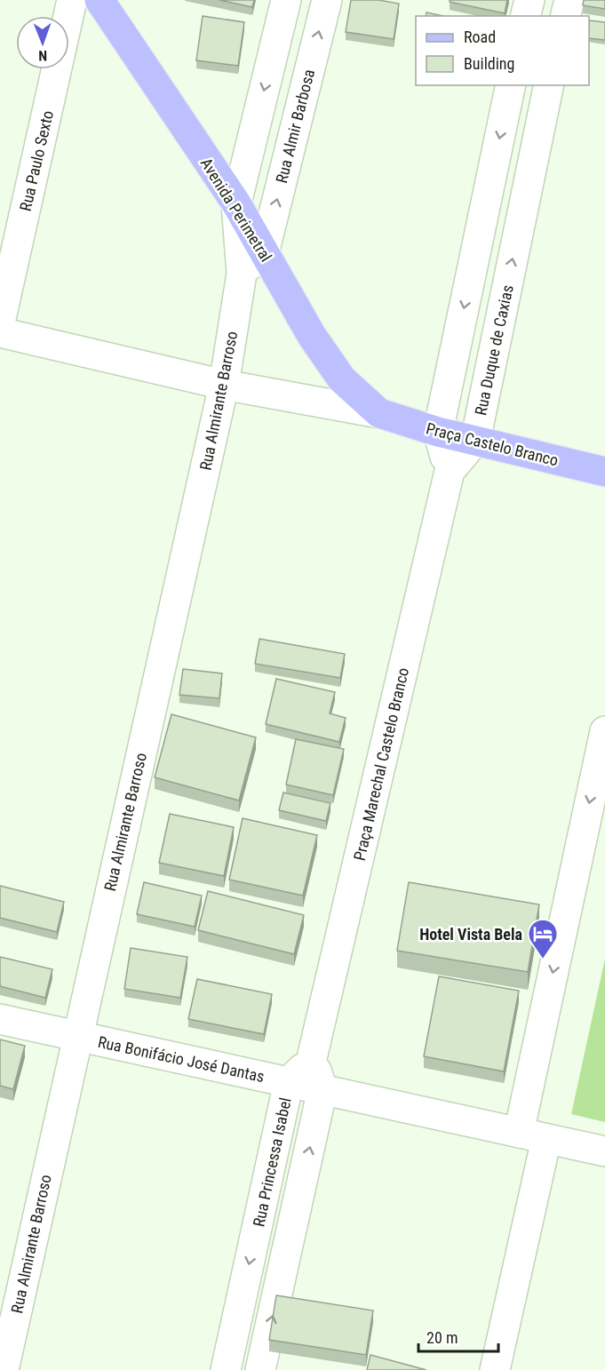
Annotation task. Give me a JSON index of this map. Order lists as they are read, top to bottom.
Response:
{
  "streets": {
    "main road": ["Avenida Perimetral", "Praça Castelo Branco"],
    "street": [
      "Rua Almir Barbosa",
      "Rua Paulo Sexto",
      "Rua Duque de Caxias",
      "Rua Almirante Barroso",
      "Praça Marechal Castelo Branco",
      "Rua Bonifácio José Dantas",
      "Rua Princessa Isabel"
    ]
  },
  "crossings": [
    ["Rua Almir Barbosa", "Avenida Perimetral"],
    ["Avenida Perimetral", "Rua Almirante Barroso"],
    ["Avenida Perimetral", "Praça Castelo Branco"],
    ["Rua Duque de Caxias", "Praça Castelo Branco"],
    ["Rua Duque de Caxias", "Praça Marechal Castelo Branco"],
    ["Rua Almirante Barroso", "Rua Bonifácio José Dantas"],
    ["Praça Marechal Castelo Branco", "Rua Princessa Isabel"],
    ["Rua Bonifácio José Dantas", "Rua Princessa Isabel"]
  ],
  "places": {
    "hotel": ["Hotel Vista Bela"]
  },
  "legend": ["Road", "Building"],
  "scale_bar": "20 m",
  "north": "bottom"
}
